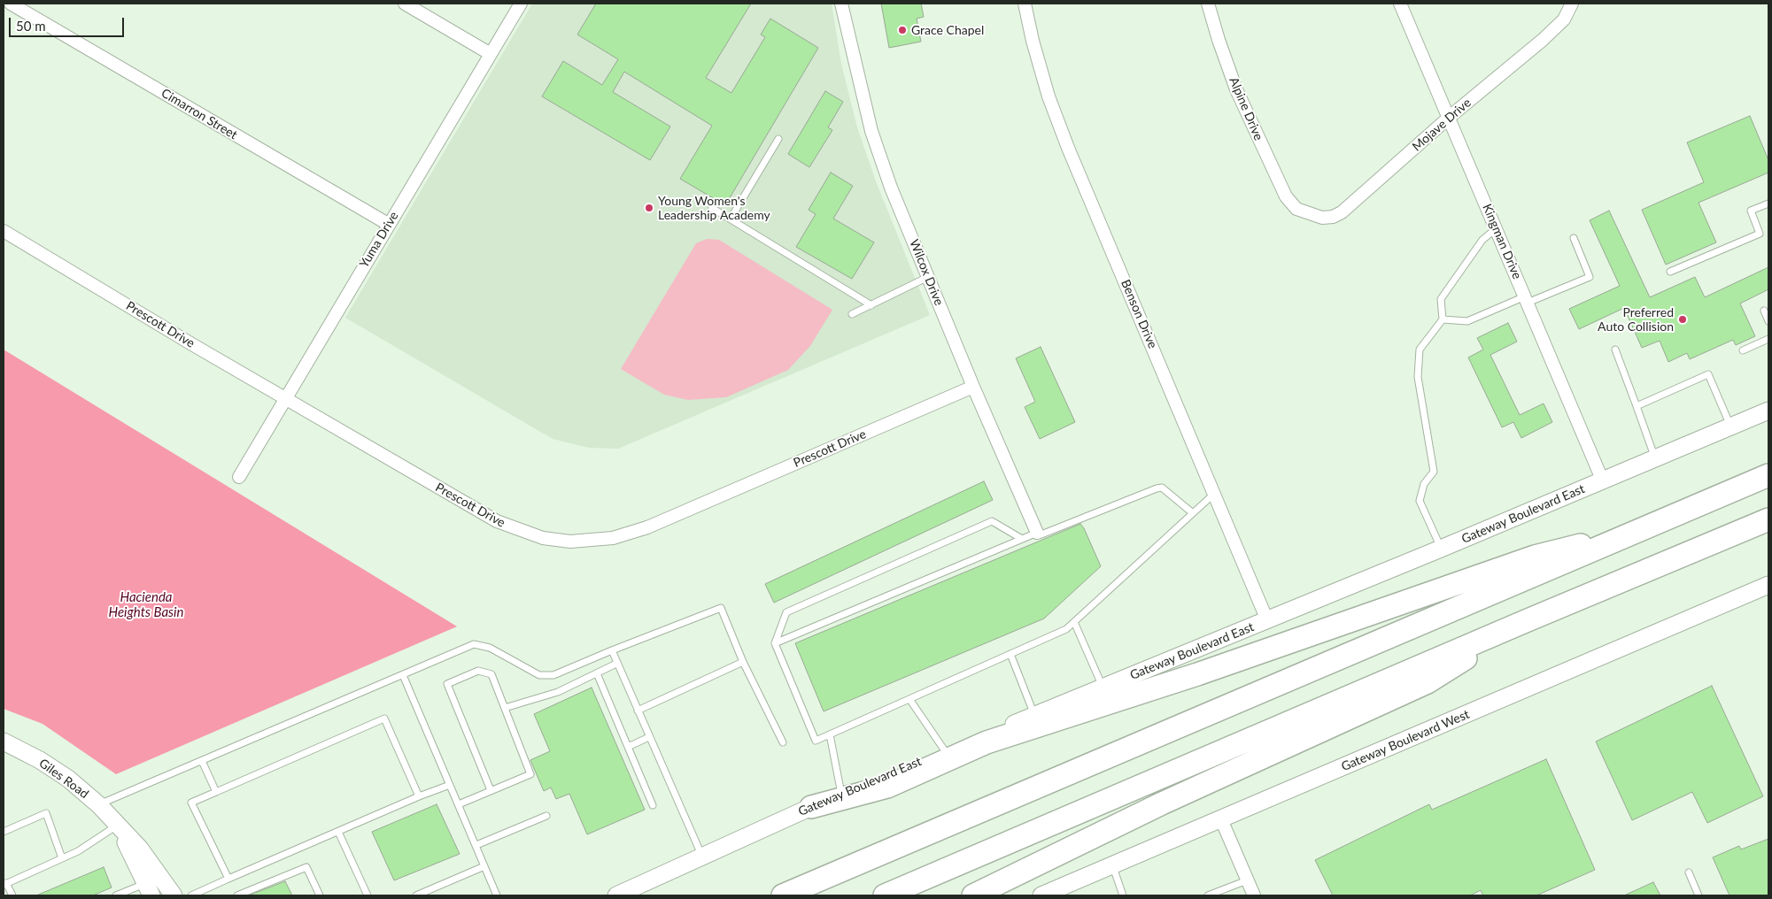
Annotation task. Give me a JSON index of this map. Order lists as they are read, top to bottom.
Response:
{
  "streets": {
    "main road": ["Gateway Boulevard East", "Gateway Boulevard West", "Giles Road"],
    "street": [
      "Alpine Drive",
      "Cimarron Street",
      "Mojave Drive",
      "Yuma Drive",
      "Kingman Drive",
      "Wilcox Drive",
      "Benson Drive",
      "Prescott Drive"
    ]
  },
  "crossings": [
    ["Alpine Drive", "Mojave Drive"],
    ["Cimarron Street", "Yuma Drive"],
    ["Mojave Drive", "Kingman Drive"],
    ["Yuma Drive", "Prescott Drive"],
    ["Kingman Drive", "Gateway Boulevard East"],
    ["Wilcox Drive", "Prescott Drive"],
    ["Benson Drive", "Gateway Boulevard East"]
  ],
  "water": ["Hacienda Heights Basin"],
  "places": ["Grace Chapel", "Young Women's Leadership Academy", "Preferred Auto Collision"],
  "scale_bar": "50 m"
}
